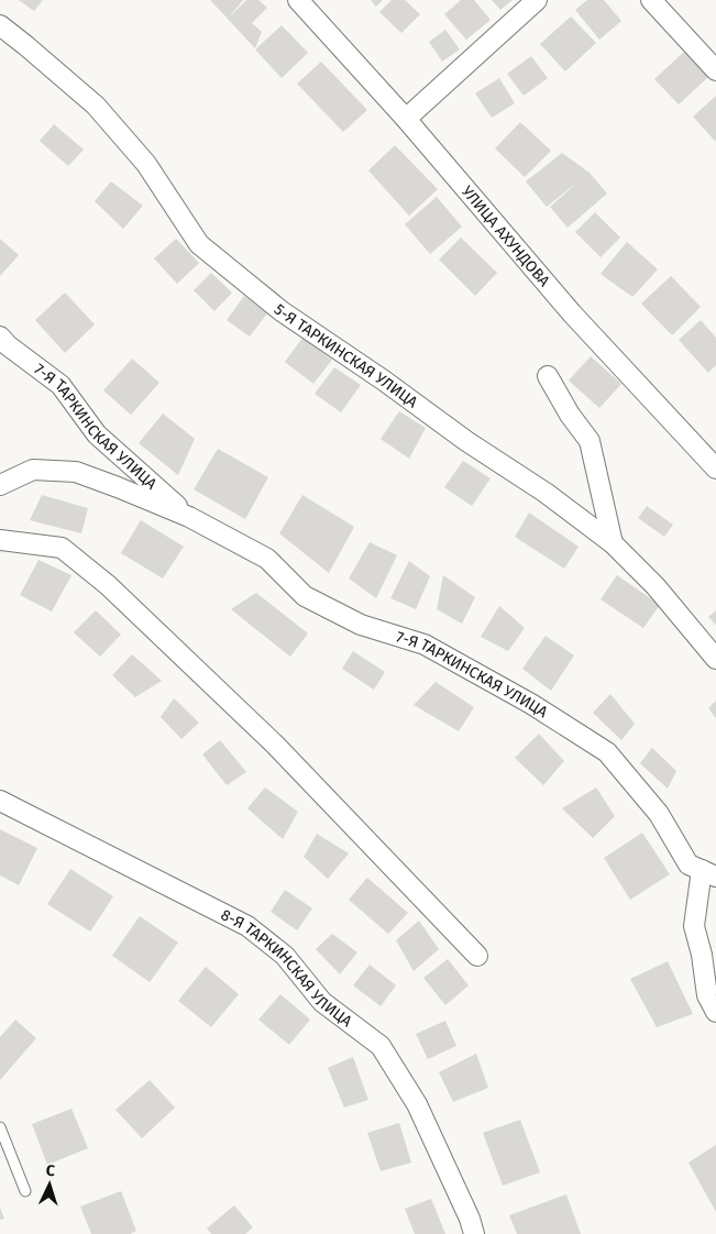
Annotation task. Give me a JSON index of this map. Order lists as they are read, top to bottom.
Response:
{
  "streets": {
    "street": [
      "УЛИЦА АХУНДОВА",
      "5-Я ТАРКИНСКАЯ УЛИЦА",
      "7-Я ТАРКИНСКАЯ УЛИЦА",
      "8-Я ТАРКИНСКАЯ УЛИЦА"
    ]
  },
  "north": "top"
}
